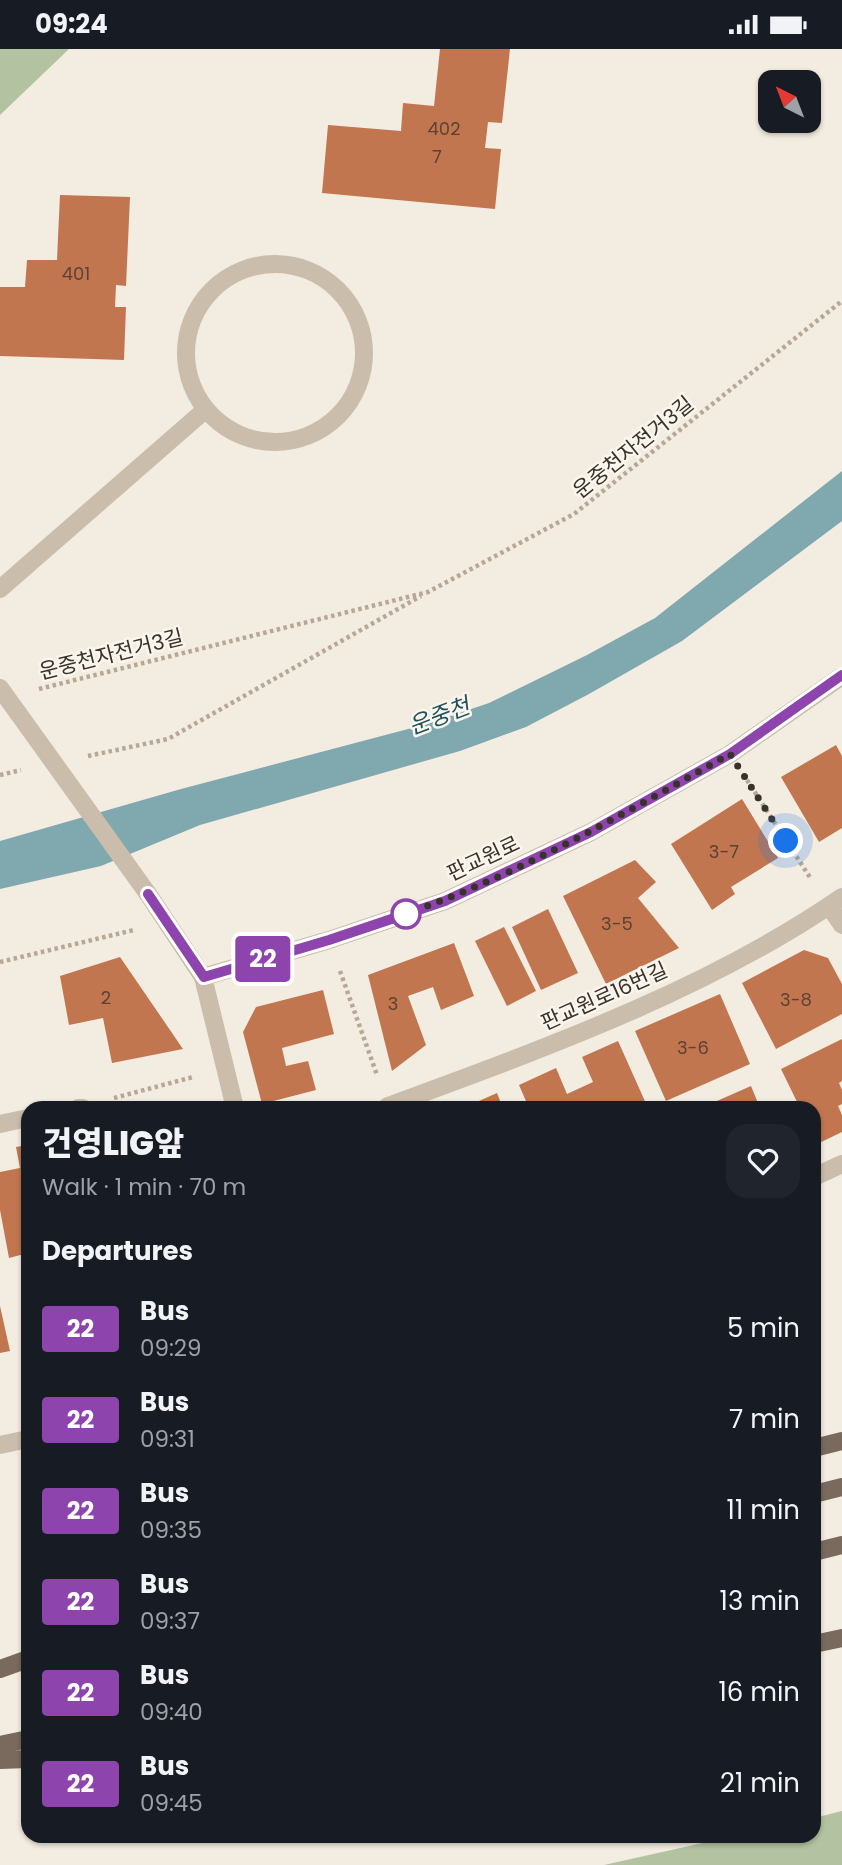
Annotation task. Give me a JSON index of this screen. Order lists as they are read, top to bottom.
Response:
{
  "streets": {
    "street": ["판교원로", "판교원로16번길"],
    "path": ["운중천자전거3길"]
  },
  "water": ["운중천"],
  "lines": ["bus line 22"],
  "house_numbers": [
    "402",
    "7",
    "401",
    "3-7",
    "3-5",
    "2",
    "3-8",
    "3",
    "3-6"
  ],
  "north": "top left",
  "page": {
    "status": "09:24",
    "on_map": "22",
    "heading": [
      ["건영LIG앞", "Walk · 1 min · 70 m"],
      "Departures"
    ],
    "list": [
      {
        "mark": "22",
        "name": "Bus",
        "note": "09:29",
        "value": "5 min"
      },
      {
        "mark": "22",
        "name": "Bus",
        "note": "09:31",
        "value": "7 min"
      },
      {
        "mark": "22",
        "name": "Bus",
        "note": "09:35",
        "value": "11 min"
      },
      {
        "mark": "22",
        "name": "Bus",
        "note": "09:37",
        "value": "13 min"
      },
      {
        "mark": "22",
        "name": "Bus",
        "note": "09:40",
        "value": "16 min"
      },
      {
        "mark": "22",
        "name": "Bus",
        "note": "09:45",
        "value": "21 min"
      }
    ]
  }
}
